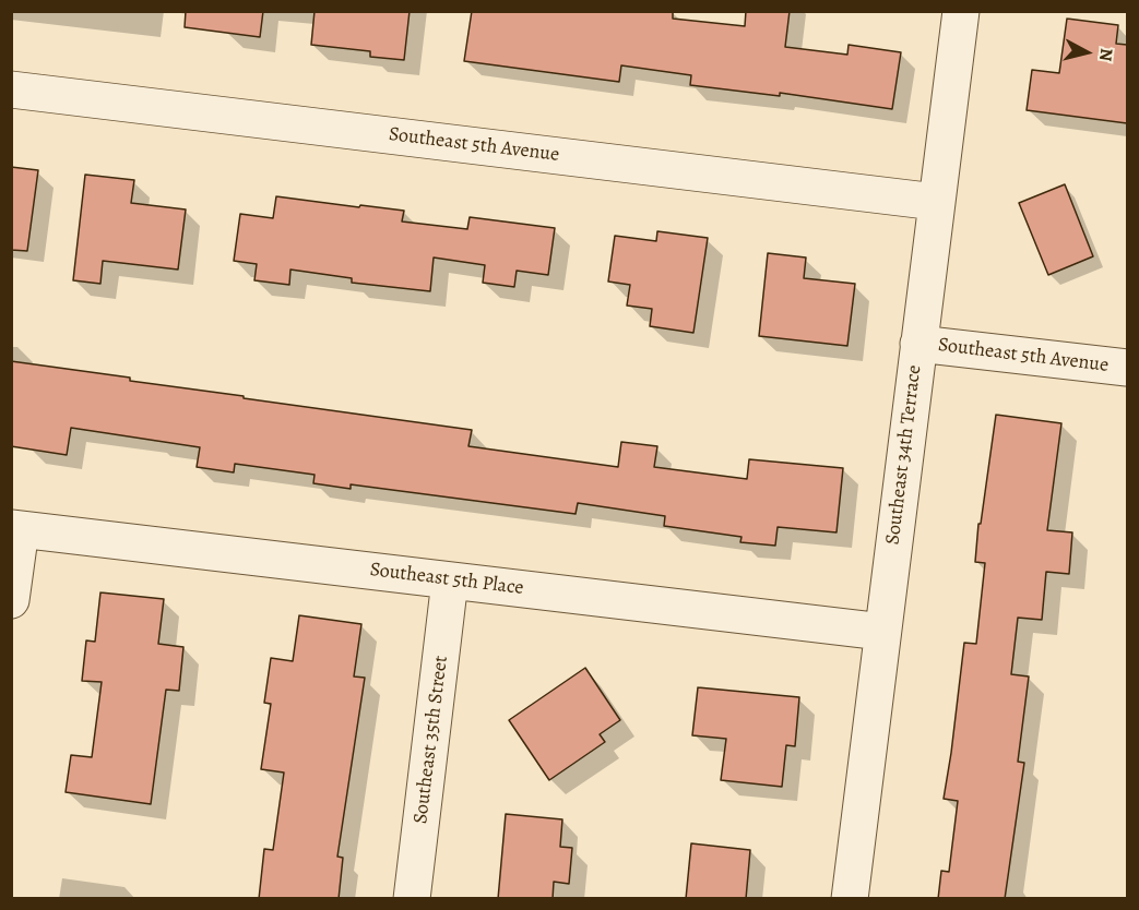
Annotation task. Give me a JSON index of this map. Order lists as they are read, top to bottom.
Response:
{
  "streets": {
    "street": [
      "Southeast 5th Avenue",
      "Southeast 34th Terrace",
      "Southeast 5th Place",
      "Southeast 35th Street"
    ]
  },
  "crossings": [
    ["Southeast 5th Avenue", "Southeast 34th Terrace"],
    ["Southeast 34th Terrace", "Southeast 5th Place"],
    ["Southeast 5th Place", "Southeast 35th Street"]
  ],
  "north": "right"
}
